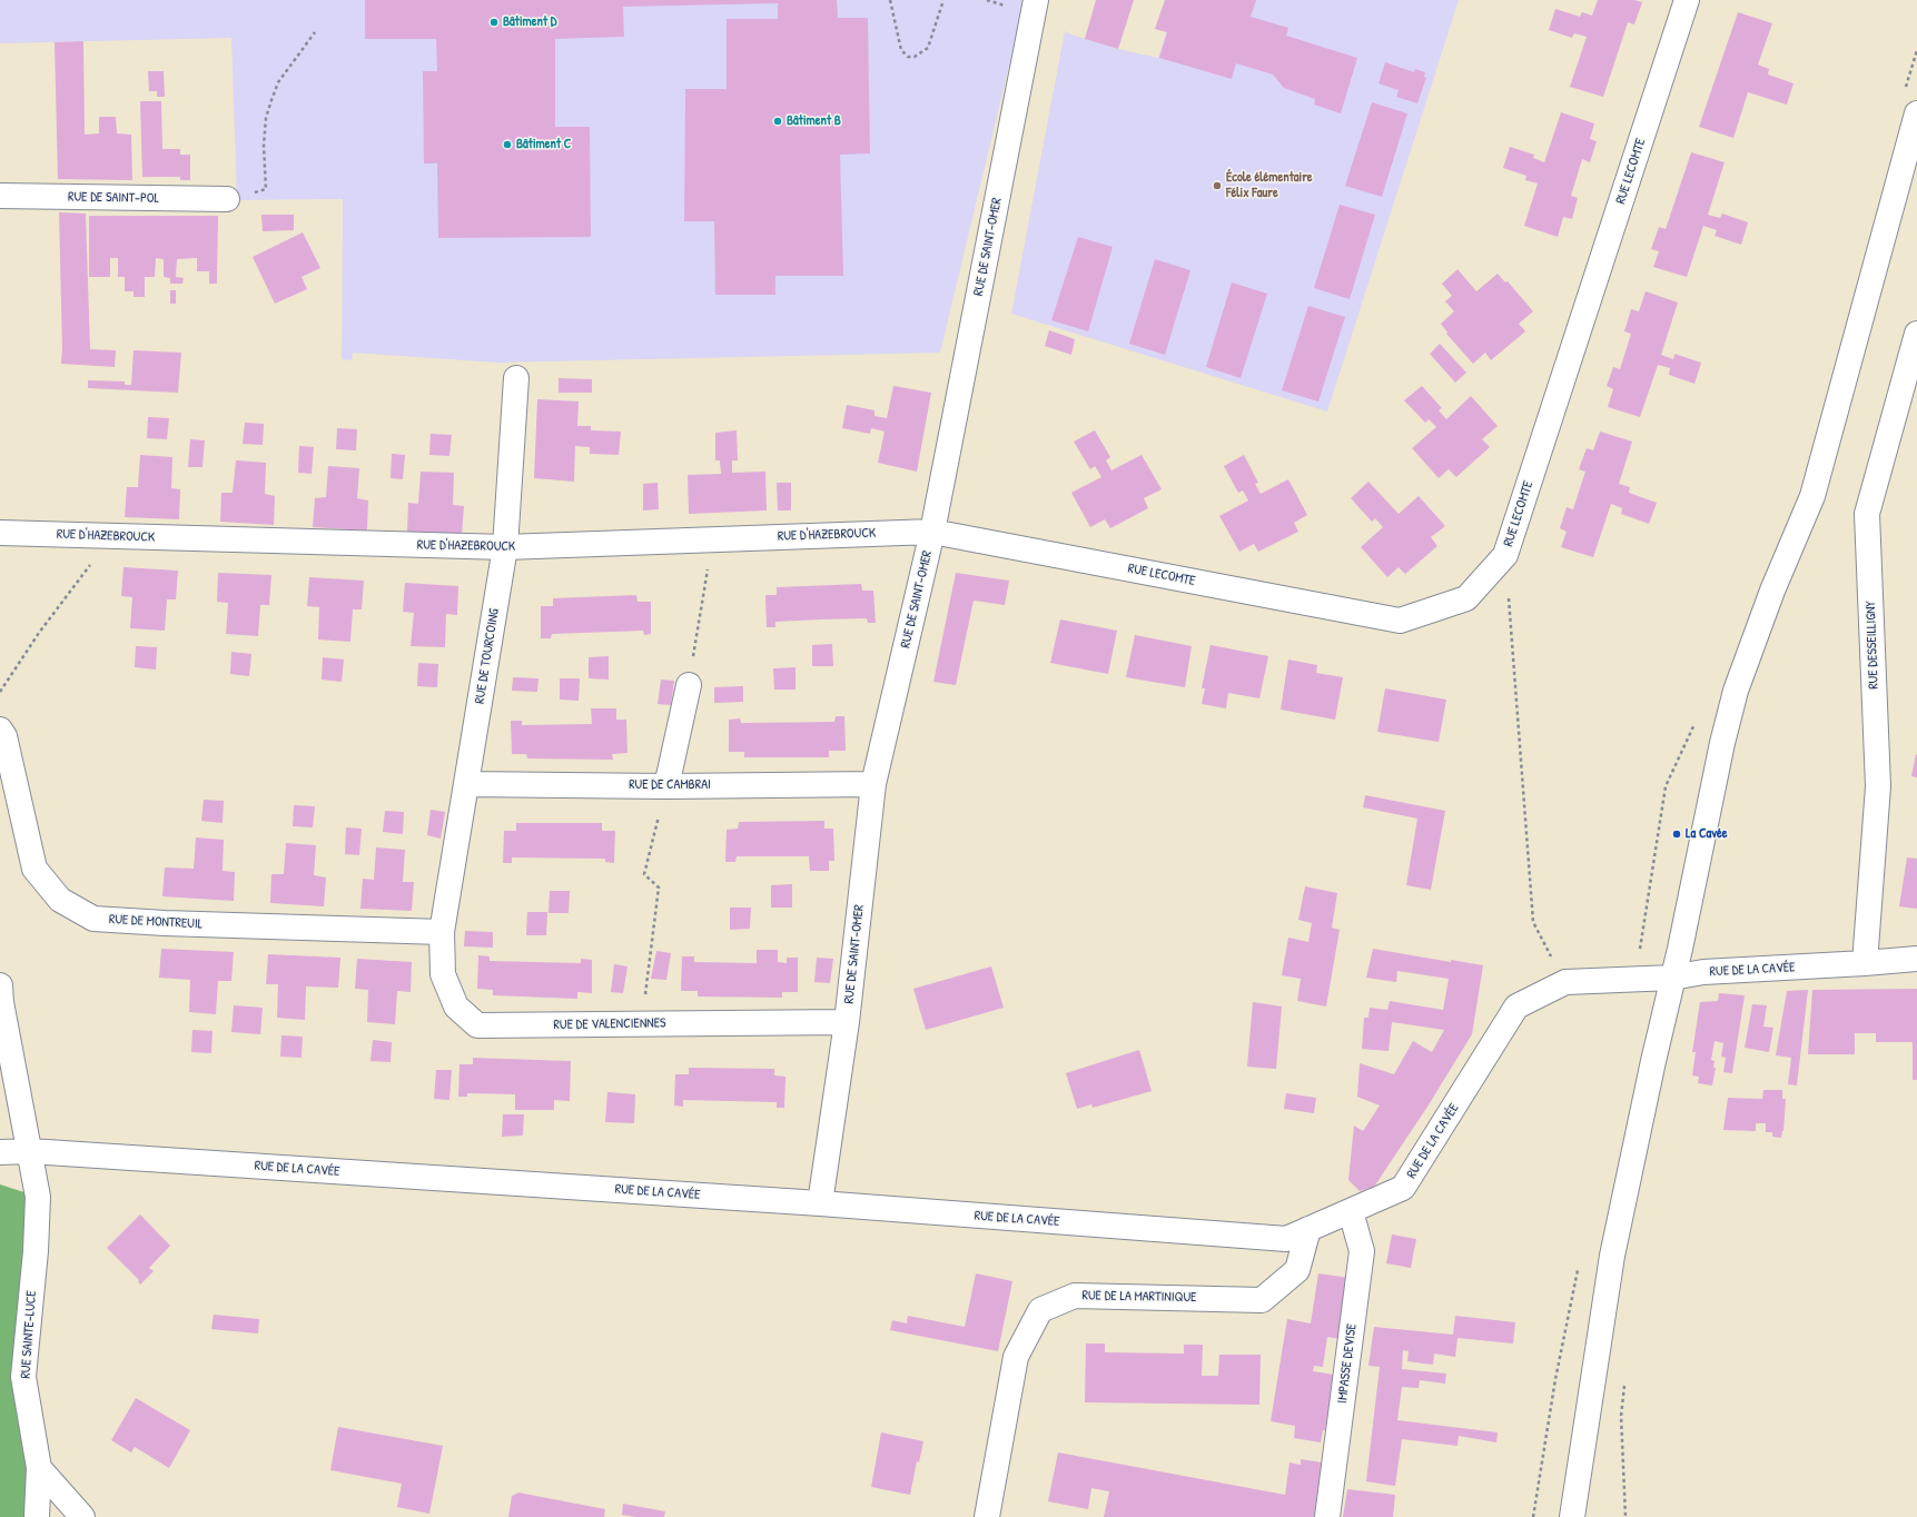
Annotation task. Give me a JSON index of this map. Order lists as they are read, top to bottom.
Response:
{
  "streets": {
    "street": [
      "RUE LECOMTE",
      "RUE DE SAINT-POL",
      "RUE DE SAINT-OMER",
      "RUE D'HAZEBROUCK",
      "RUE DESSEILLIGNY",
      "RUE DE TOURCOING",
      "RUE DE CAMBRAI",
      "RUE DE MONTREUIL",
      "RUE DE LA CAVÉE",
      "RUE DE VALENCIENNES",
      "RUE DE LA MARTINIQUE",
      "RUE SAINTE-LUCE",
      "IMPASSE DEVISE"
    ]
  },
  "crossings": [
    ["RUE LECOMTE", "RUE DE SAINT-OMER"],
    ["RUE LECOMTE", "RUE D'HAZEBROUCK"],
    ["RUE DE SAINT-OMER", "RUE D'HAZEBROUCK"],
    ["RUE DE SAINT-OMER", "RUE DE CAMBRAI"],
    ["RUE DE SAINT-OMER", "RUE DE LA CAVÉE"],
    ["RUE DE SAINT-OMER", "RUE DE VALENCIENNES"],
    ["RUE D'HAZEBROUCK", "RUE DE TOURCOING"],
    ["RUE DESSEILLIGNY", "RUE DE LA CAVÉE"],
    ["RUE DE TOURCOING", "RUE DE CAMBRAI"],
    ["RUE DE TOURCOING", "RUE DE MONTREUIL"],
    ["RUE DE TOURCOING", "RUE DE VALENCIENNES"],
    ["RUE DE MONTREUIL", "RUE DE VALENCIENNES"],
    ["RUE DE LA CAVÉE", "RUE DE LA MARTINIQUE"],
    ["RUE DE LA CAVÉE", "RUE SAINTE-LUCE"],
    ["RUE DE LA CAVÉE", "IMPASSE DEVISE"]
  ],
  "places": [
    "Bâtiment D",
    "Bâtiment B",
    "Bâtiment C",
    "École élémentaire Félix Faure",
    "La Cavée"
  ]
}
